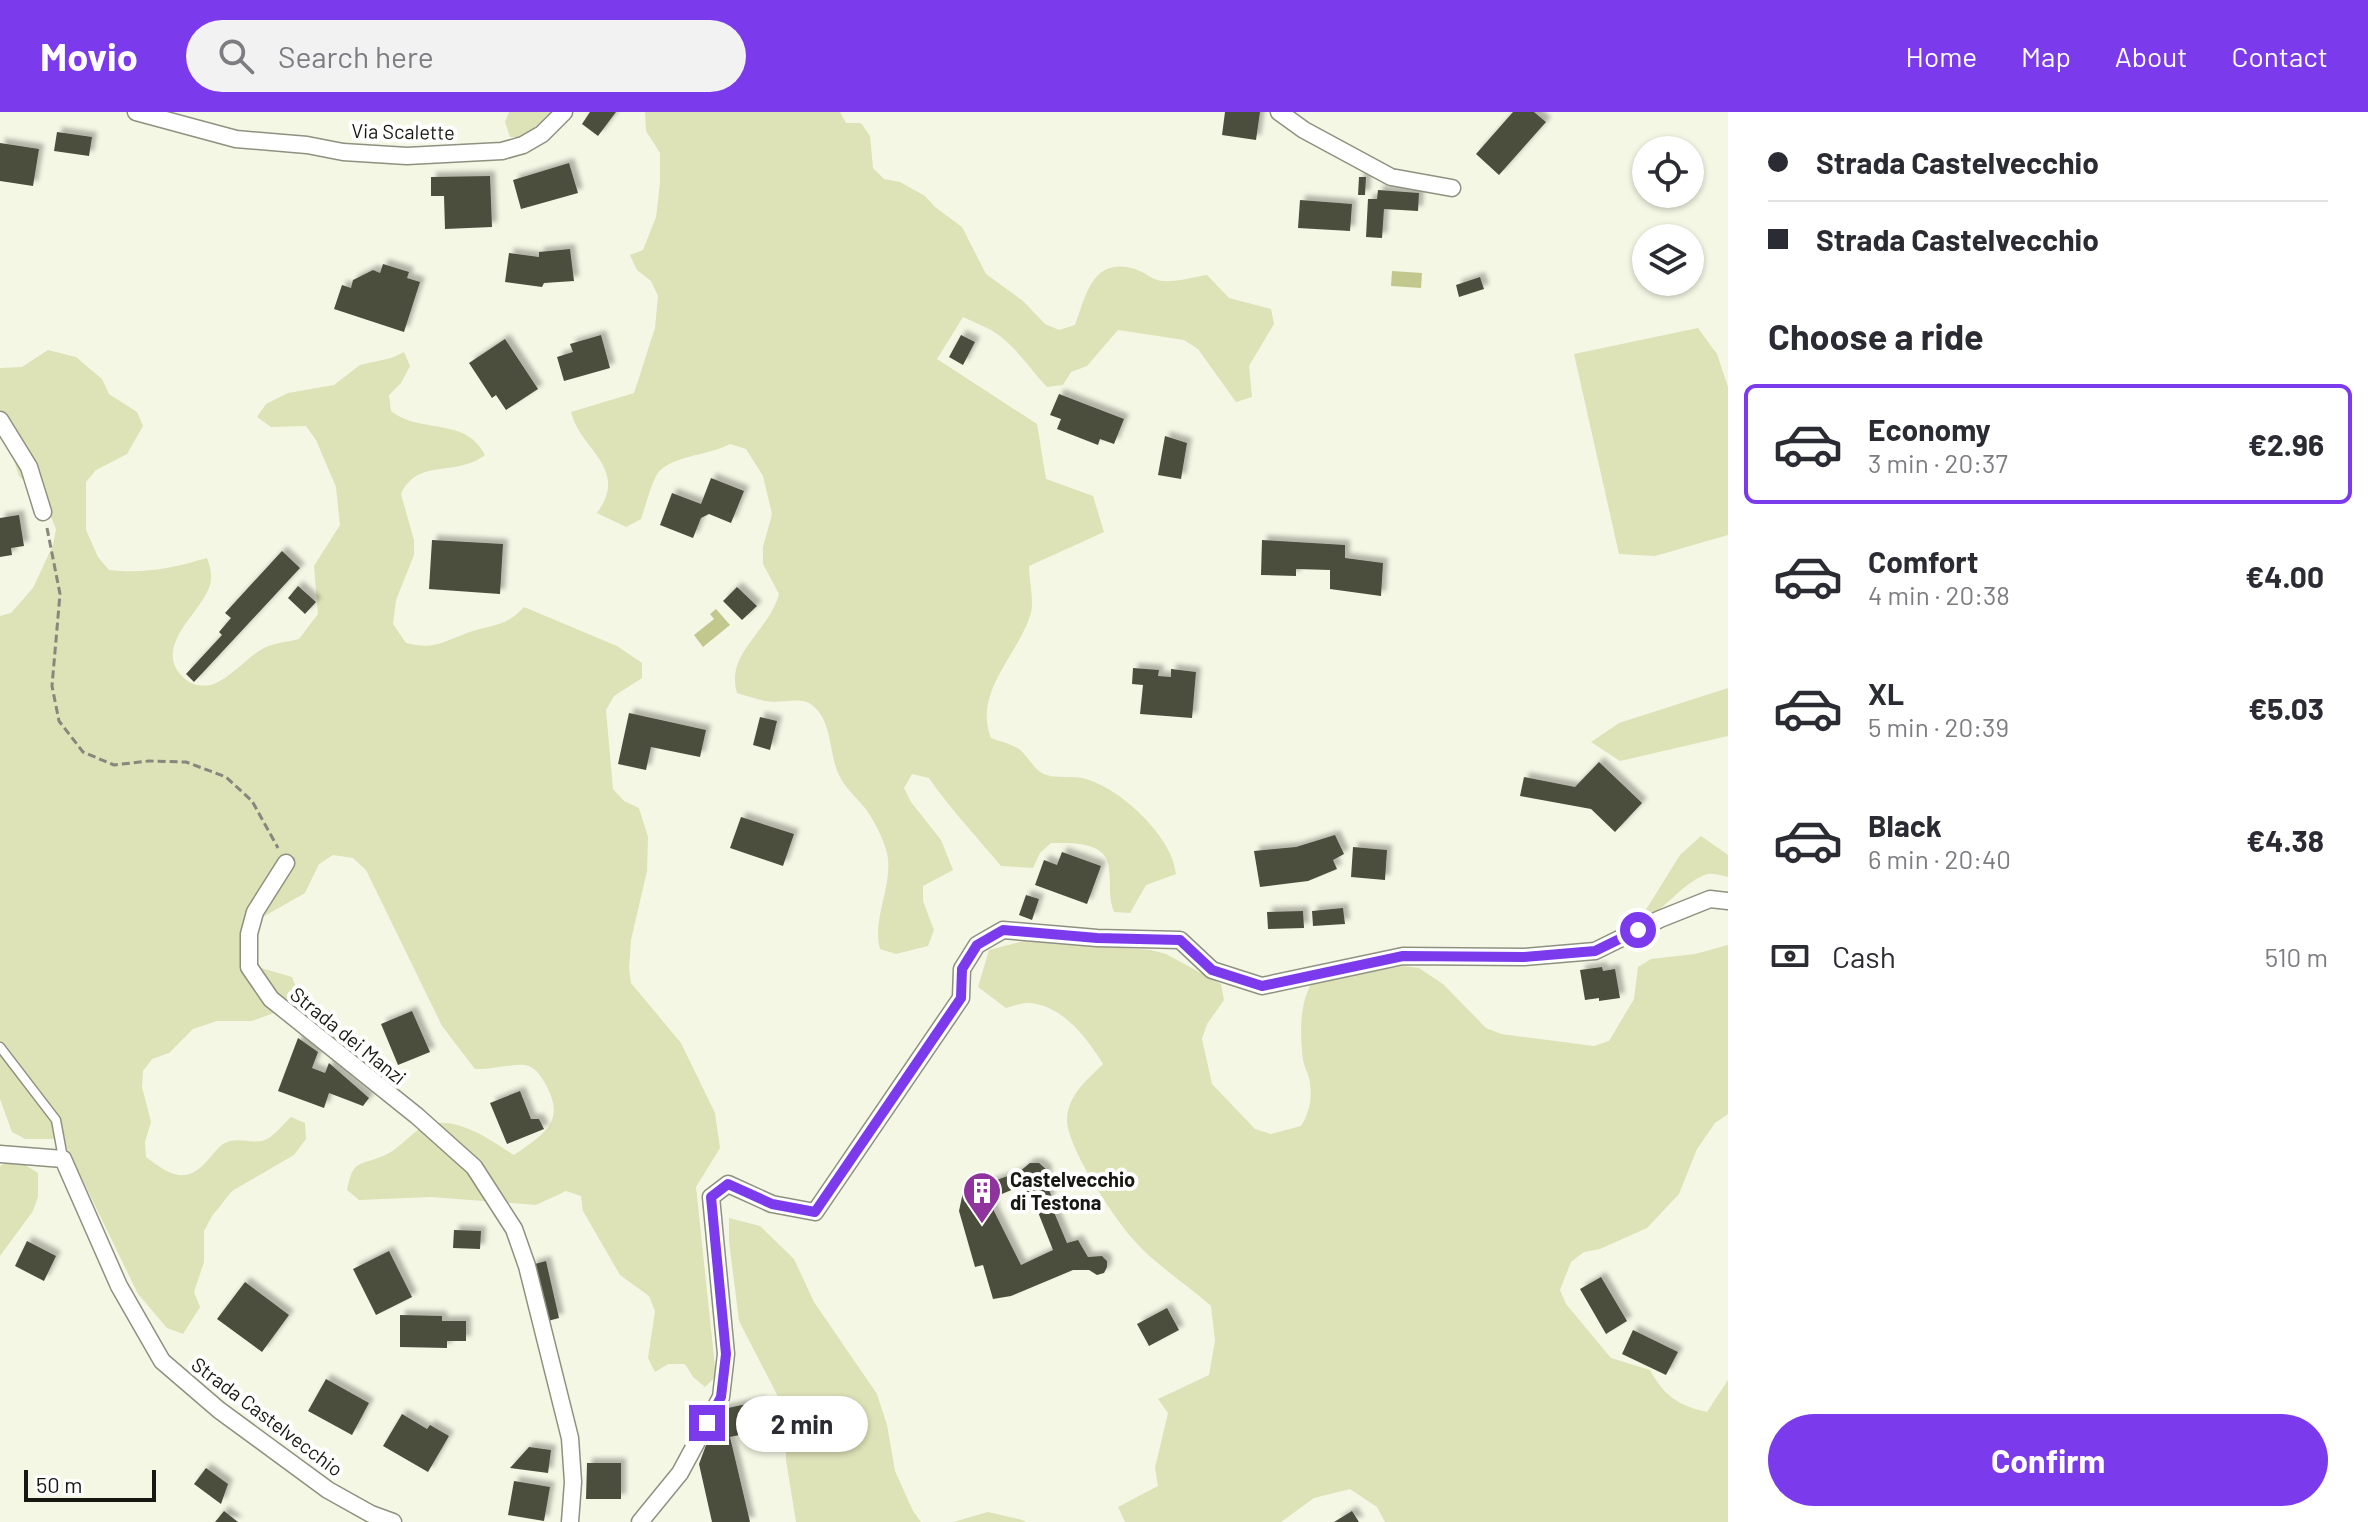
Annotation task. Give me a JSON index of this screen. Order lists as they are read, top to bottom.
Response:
{
  "streets": {
    "street": ["Via Scalette", "Strada dei Manzi", "Strada Castelvecchio"]
  },
  "places": {
    "building": ["Castelvecchio di Testona"]
  },
  "scale_bar": "50 m",
  "page": {
    "header": "Movio",
    "search": "Search here",
    "nav": [
      "Home",
      "Map",
      "About",
      "Contact"
    ],
    "banner": ["Strada Castelvecchio", "Strada Castelvecchio"],
    "heading": "Choose a ride",
    "list": [
      {
        "name": "Economy",
        "note": "3 min · 20:37",
        "value": "€2.96"
      },
      {
        "name": "Comfort",
        "note": "4 min · 20:38",
        "value": "€4.00"
      },
      {
        "name": "XL",
        "note": "5 min · 20:39",
        "value": "€5.03"
      },
      {
        "name": "Black",
        "note": "6 min · 20:40",
        "value": "€4.38"
      }
    ],
    "pay": ["Cash", "510 m"],
    "bubble": "2 min",
    "buttons": "Confirm",
    "scale": "50 m"
  }
}
